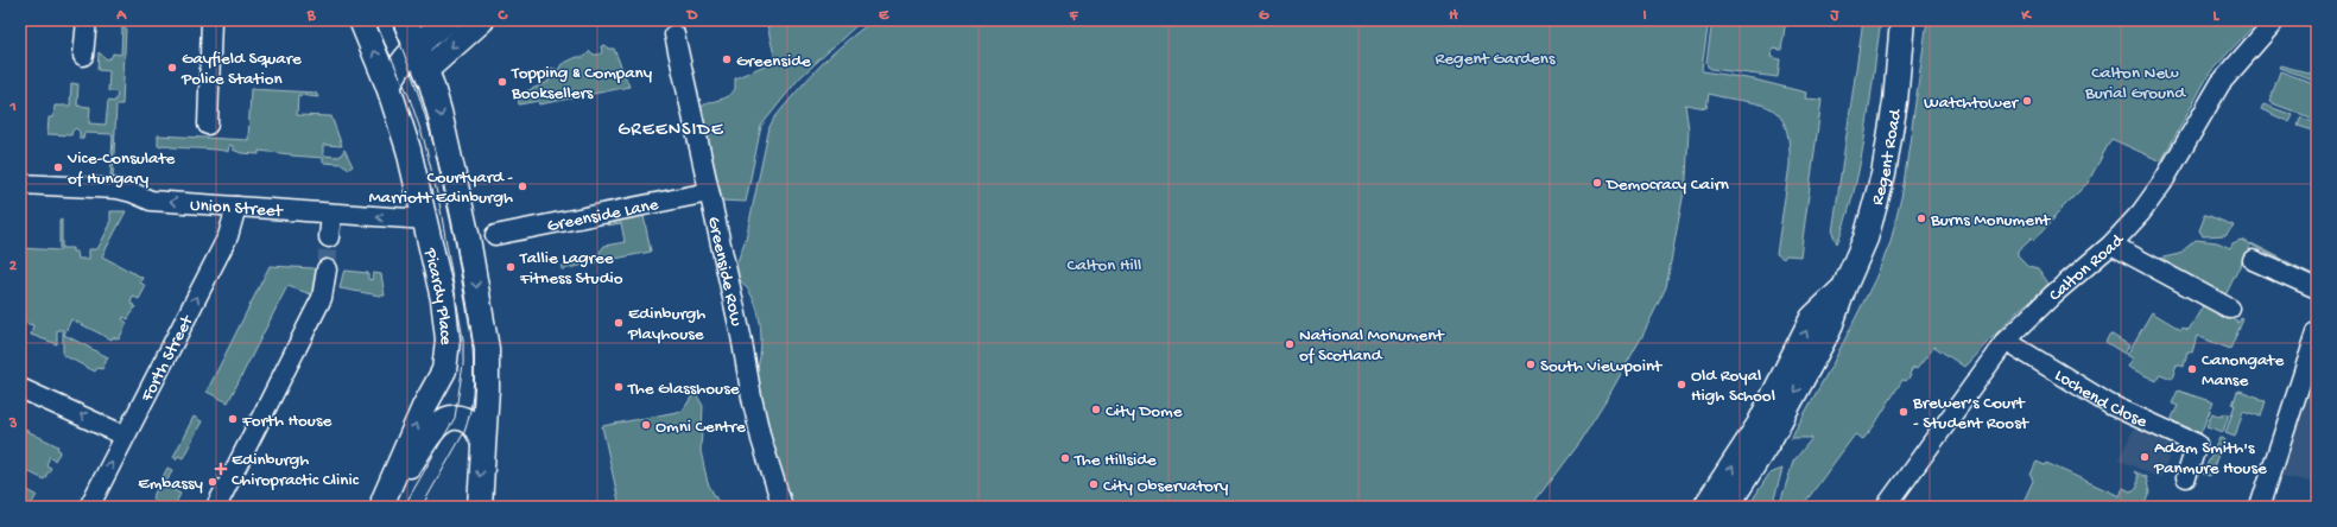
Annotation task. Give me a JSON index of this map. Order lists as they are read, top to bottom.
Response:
{
  "streets": {
    "main road": ["Regent Road", "Picardy Place"],
    "street": [
      "Union Street",
      "Greenside Lane",
      "Calton Road",
      "Greenside Row",
      "Forth Street",
      "Lochend Close"
    ]
  },
  "crossings": [
    ["Union Street", "Picardy Place"],
    ["Union Street", "Forth Street"],
    ["Greenside Lane", "Greenside Row"],
    ["Calton Road", "Lochend Close"]
  ],
  "one_way": ["Union Street"],
  "districts": ["GREENSIDE"],
  "parks": ["Regent Gardens", "Calton New Burial Ground", "Calton Hill"],
  "places": {
    "other": [
      "Greenside",
      "Gayfield Square Police Station",
      "Topping & Company Booksellers",
      "Watchtower",
      "Vice-Consulate of Hungary",
      "Democracy Cairn",
      "Courtyard - Marriott Edinburgh",
      "Burns Monument",
      "Tallie Lagree Fitness Studio",
      "Edinburgh Playhouse",
      "National Monument of Scotland",
      "South Viewpoint",
      "Canongate Manse",
      "Old Royal High School",
      "The Glasshouse",
      "City Dome",
      "Brewer’s Court - Student Roost",
      "Forth House",
      "Omni Centre",
      "Adam Smith's Panmure House",
      "The Hillside",
      "Embassy",
      "City Observatory"
    ],
    "health": ["Edinburgh Chiropractic Clinic"]
  },
  "grid": {
    "columns": [
      "A",
      "B",
      "C",
      "D",
      "E",
      "F",
      "G",
      "H",
      "I",
      "J",
      "K",
      "L"
    ],
    "rows": ["1", "2", "3"]
  }
}
